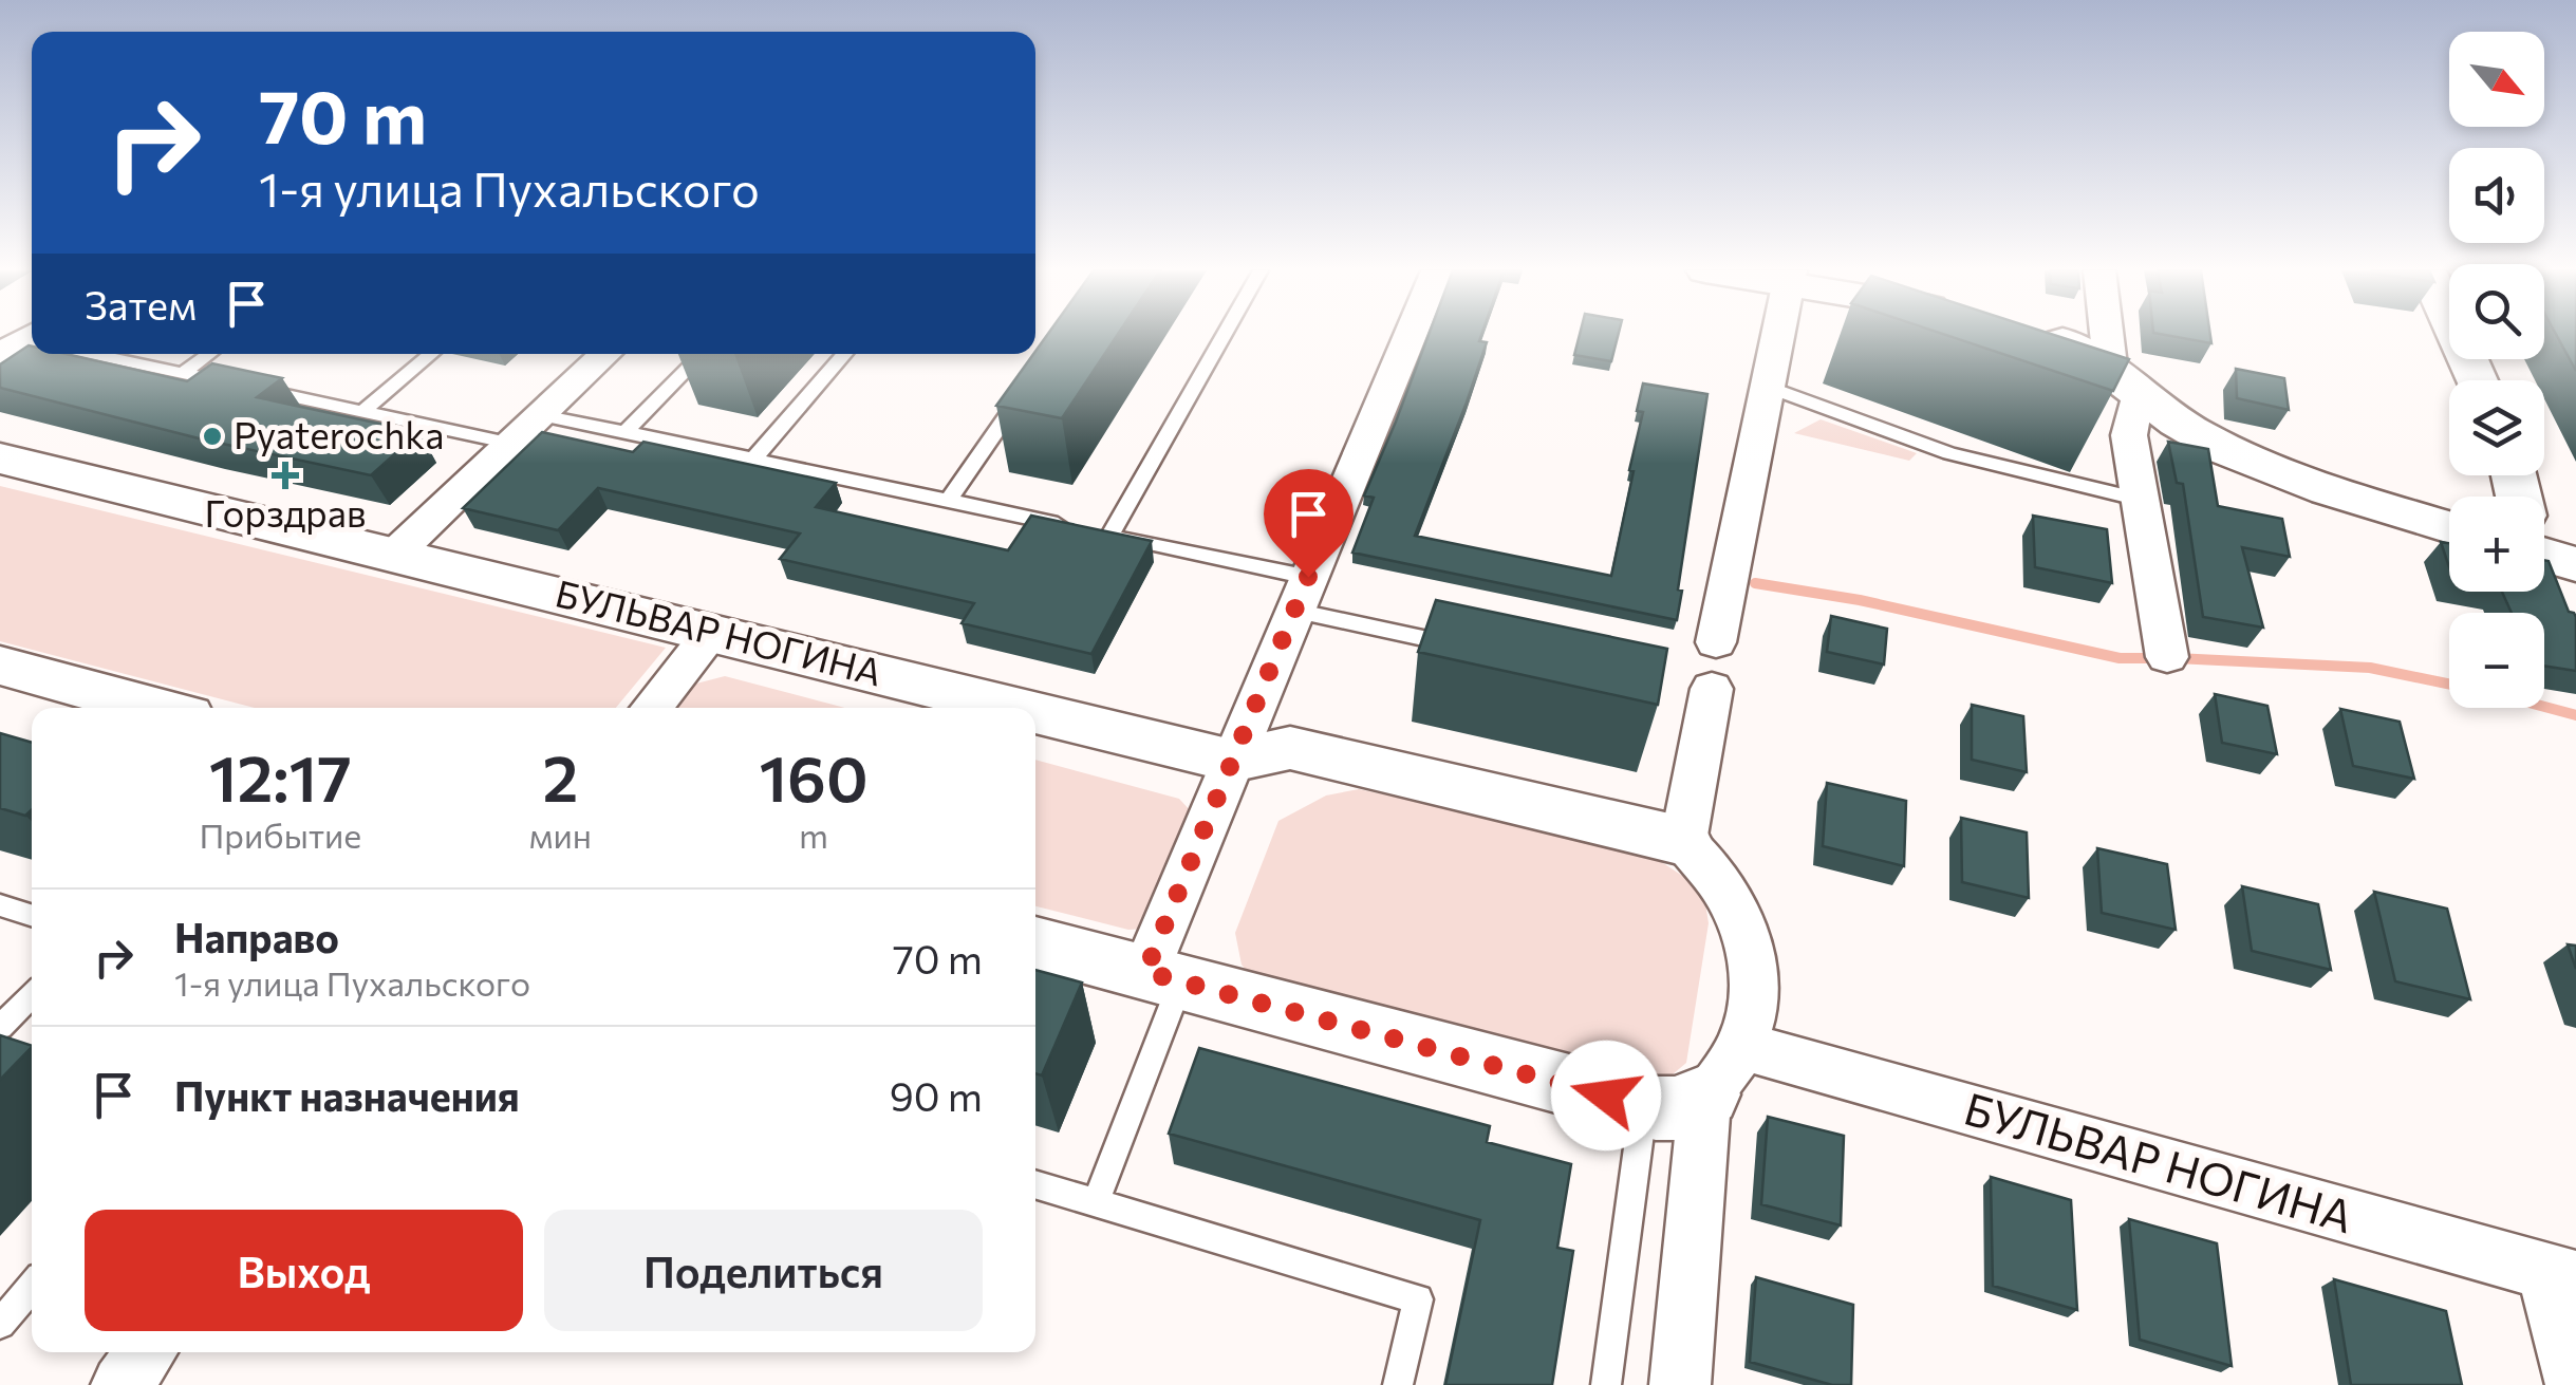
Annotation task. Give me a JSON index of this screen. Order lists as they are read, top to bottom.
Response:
{
  "streets": {
    "street": ["БУЛЬВАР НОГИНА"]
  },
  "places": {
    "other": ["Pyaterochka"],
    "health": ["Горздрав"]
  },
  "north": "bottom right",
  "page": {
    "map_buttons": ["+", "−"],
    "turn": ["70 m", "1-я улица Пухальского"],
    "then": "Затем",
    "eta": [
      "12:17",
      "Прибытие",
      "2",
      "мин",
      "160",
      "m"
    ],
    "list": [
      {
        "name": "Направо",
        "note": "1-я улица Пухальского",
        "value": "70 m"
      },
      {
        "name": "Пункт назначения",
        "value": "90 m"
      }
    ],
    "buttons": ["Выход", "Поделиться"]
  }
}
